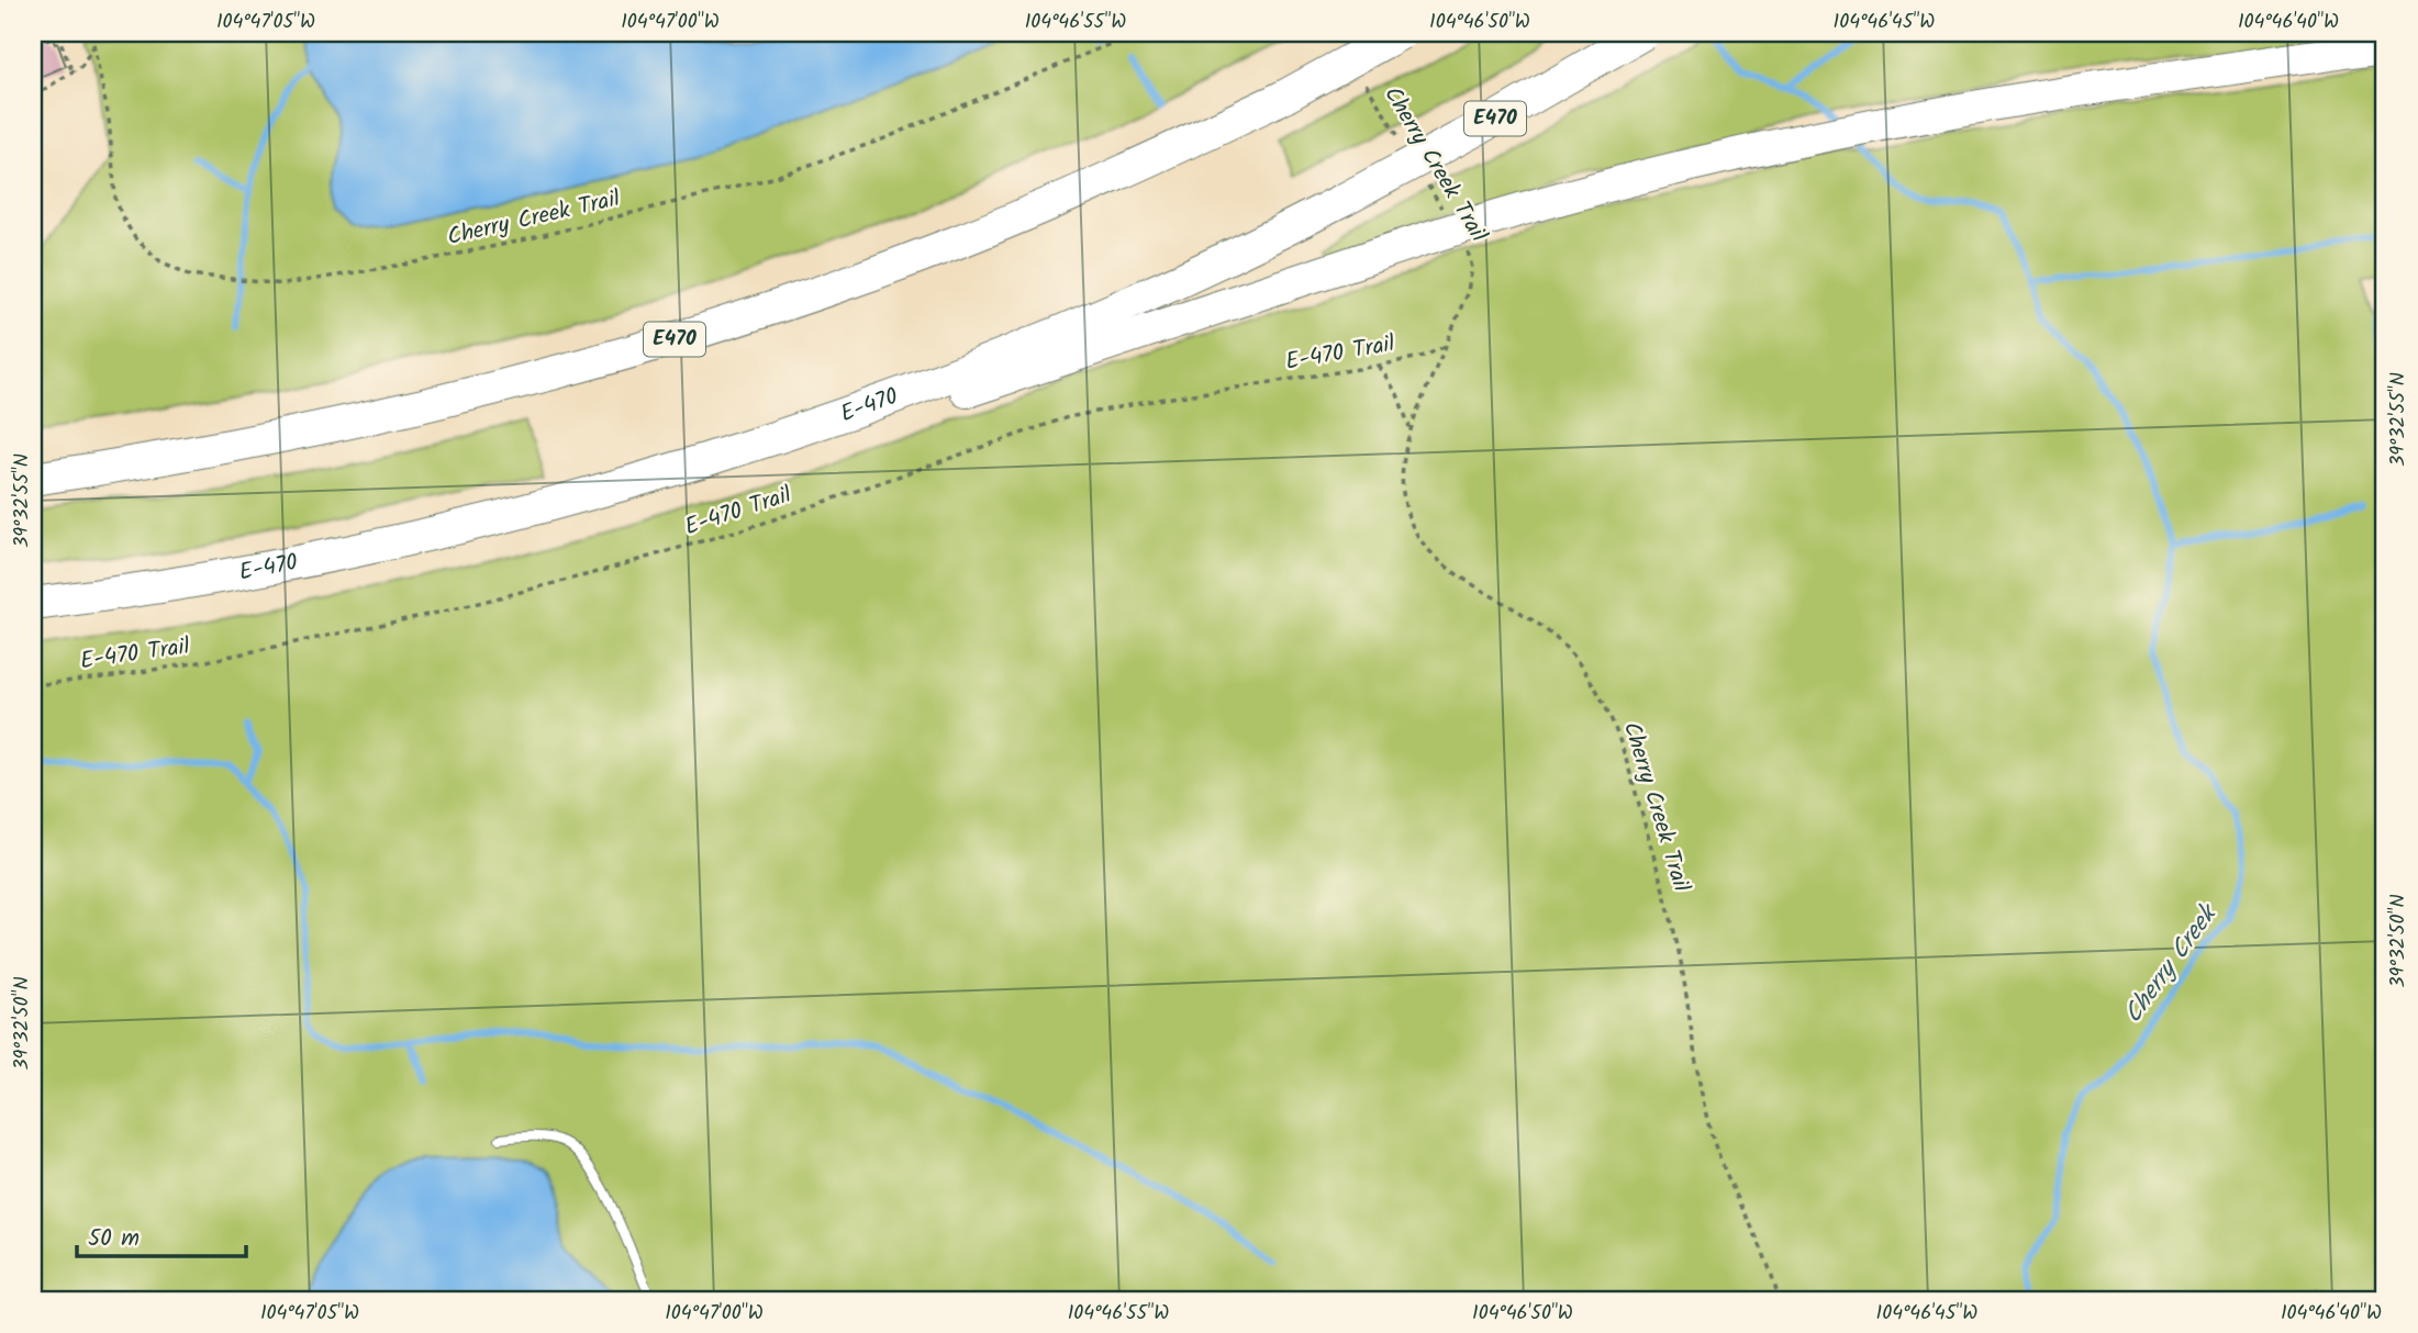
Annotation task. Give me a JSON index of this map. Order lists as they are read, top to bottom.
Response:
{
  "streets": {
    "highway": ["E470", "E-470"],
    "path": ["Cherry Creek Trail", "E-470 Trail"]
  },
  "crossings": [
    ["Cherry Creek Trail", "E-470 Trail"]
  ],
  "water": ["Cherry Creek"],
  "scale_bar": "50 m",
  "coordinates": [
    "104°47'05\"W",
    "104°47'00\"W",
    "104°46'55\"W",
    "104°46'50\"W",
    "104°46'45\"W",
    "104°46'40\"W",
    "39°32'55\"N",
    "39°32'50\"N"
  ]
}
